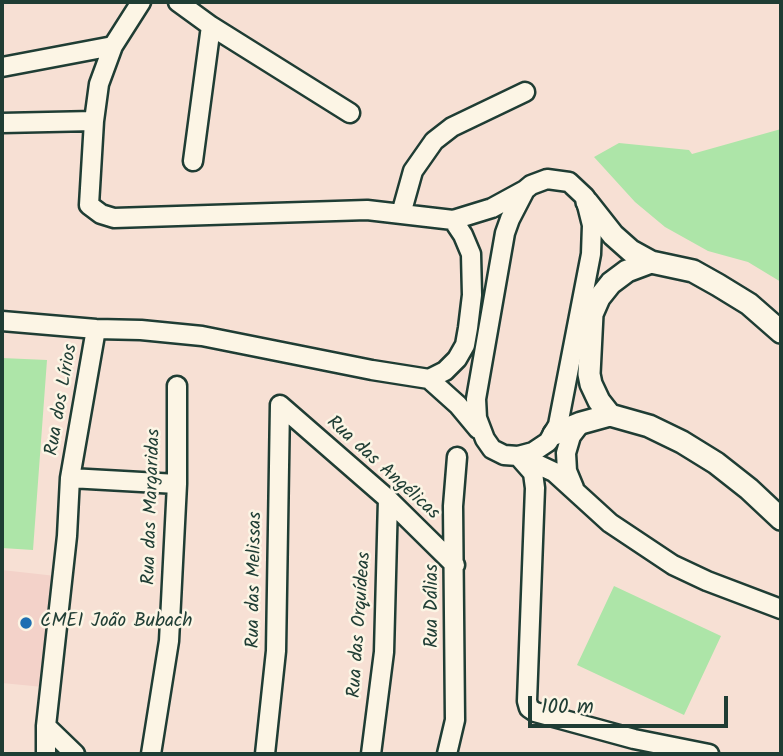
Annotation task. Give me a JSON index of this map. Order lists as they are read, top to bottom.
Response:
{
  "streets": {
    "street": [
      "Rua dos Lírios",
      "Rua das Angélicas",
      "Rua das Margaridas",
      "Rua das Melissas",
      "Rua Dálias",
      "Rua das Orquídeas"
    ]
  },
  "crossings": [
    ["Rua dos Lírios", "Rua das Margaridas"],
    ["Rua das Angélicas", "Rua das Melissas"],
    ["Rua das Angélicas", "Rua Dálias"],
    ["Rua das Angélicas", "Rua das Orquídeas"]
  ],
  "places": ["CMEI João Bubach"],
  "scale_bar": "100 m"
}
